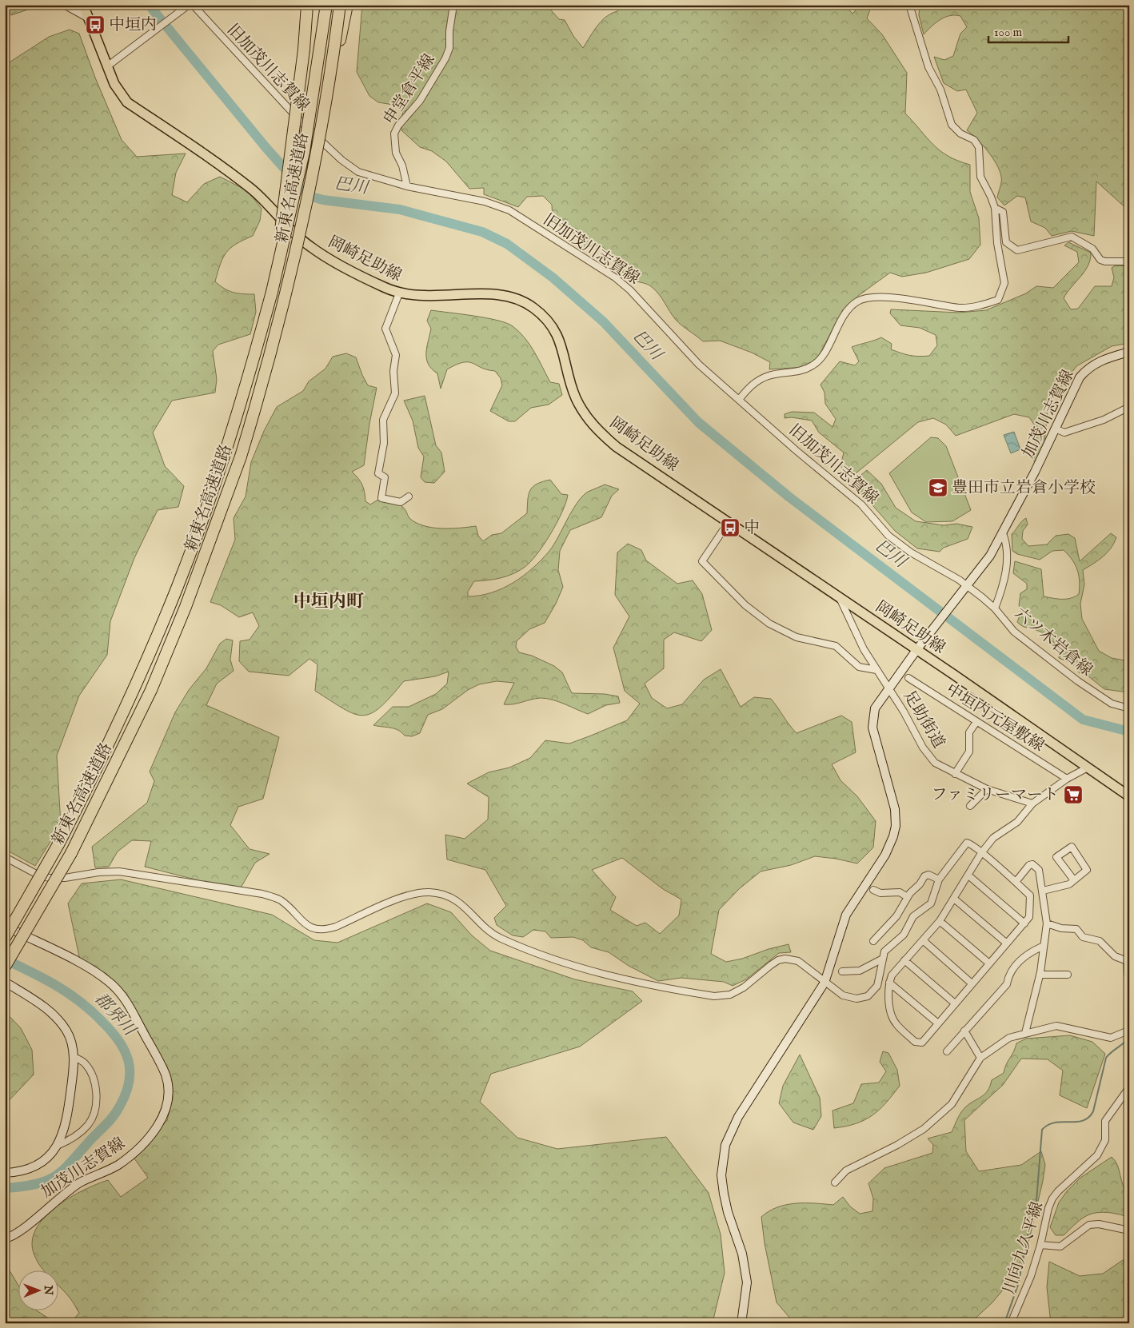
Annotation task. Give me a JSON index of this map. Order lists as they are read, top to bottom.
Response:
{
  "streets": {
    "highway": ["新東名高速道路"],
    "main road": ["岡崎足助線", "加茂川志賀線"],
    "street": [
      "旧加茂川志賀線",
      "申堂倉平線",
      "六ツ木岩倉線",
      "中垣内元屋敷線",
      "足助街道",
      "川向九久平線"
    ]
  },
  "crossings": [
    ["旧加茂川志賀線", "申堂倉平線"],
    ["旧加茂川志賀線", "岡崎足助線"],
    ["旧加茂川志賀線", "加茂川志賀線"],
    ["旧加茂川志賀線", "六ツ木岩倉線"],
    ["岡崎足助線", "加茂川志賀線"],
    ["岡崎足助線", "足助街道"],
    ["加茂川志賀線", "六ツ木岩倉線"],
    ["加茂川志賀線", "足助街道"]
  ],
  "districts": ["中垣内町"],
  "water": ["巴川", "郡界川"],
  "places": {
    "bus stop": ["中垣内", "中"],
    "school or university": ["豊田市立岩倉小学校"],
    "supermarket": ["ファミリーマート"]
  },
  "scale_bar": "100 m",
  "north": "right"
}
